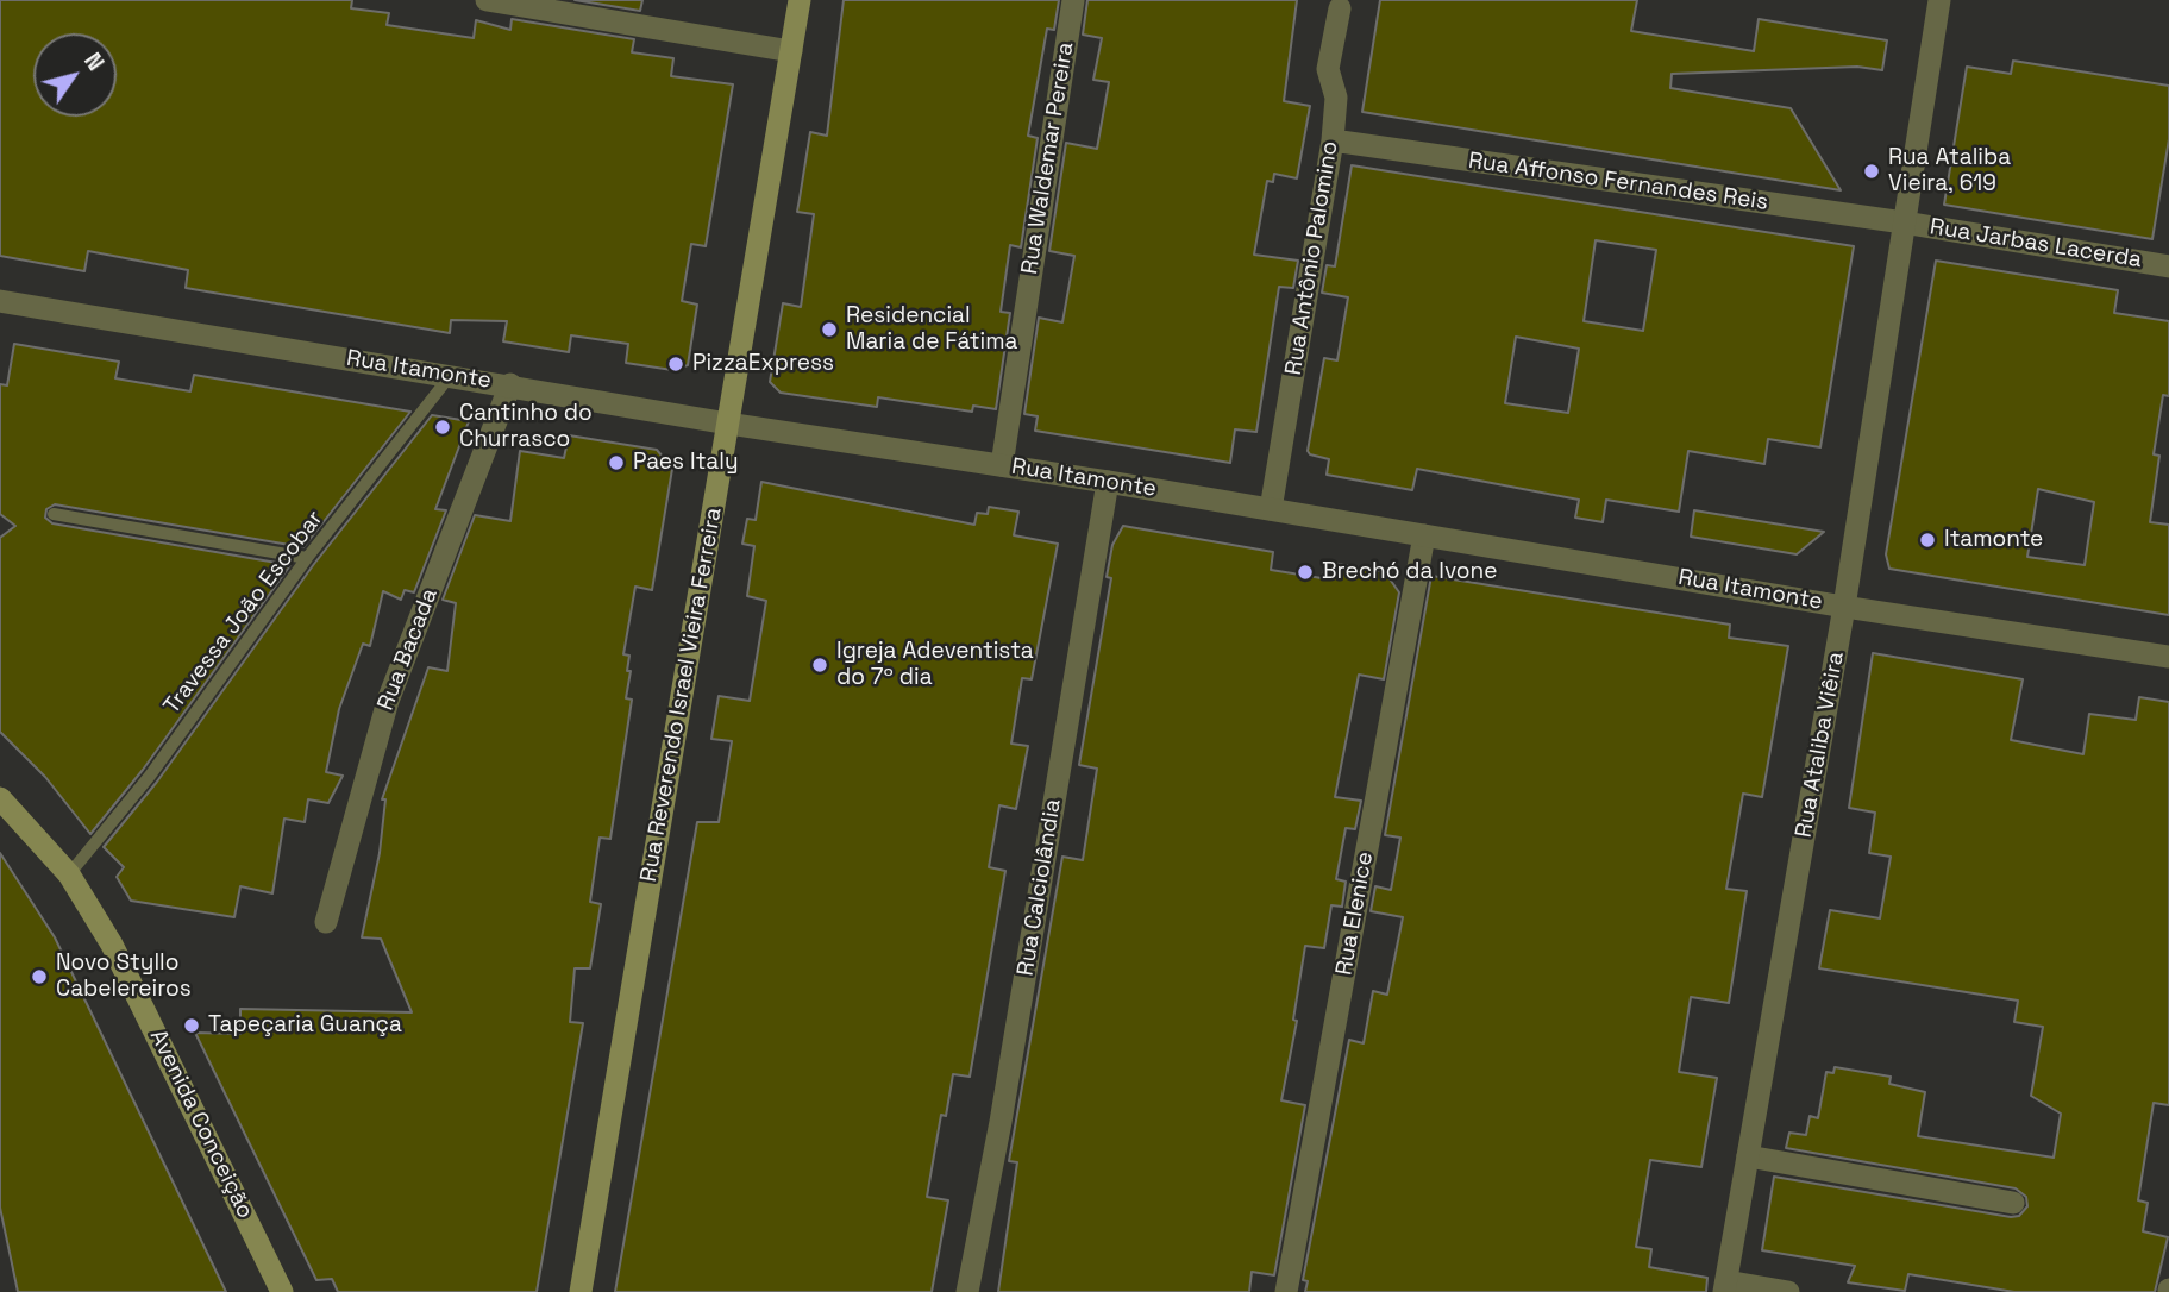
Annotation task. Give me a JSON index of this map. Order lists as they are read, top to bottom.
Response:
{
  "streets": {
    "main road": ["Rua Reverendo Israel Vieira Ferreira", "Avenida Conceição"],
    "street": [
      "Rua Waldemar Pereira",
      "Rua Affonso Fernandes Reis",
      "Rua Jarbas Lacerda",
      "Rua Antônio Palomino",
      "Rua Itamonte",
      "Rua Bacada",
      "Rua Ataliba Viêira",
      "Rua Calciolândia",
      "Rua Elenice"
    ],
    "lane": ["Travessa João Escobar"]
  },
  "crossings": [
    ["Rua Waldemar Pereira", "Rua Itamonte"],
    ["Rua Affonso Fernandes Reis", "Rua Jarbas Lacerda"],
    ["Rua Affonso Fernandes Reis", "Rua Antônio Palomino"],
    ["Rua Affonso Fernandes Reis", "Rua Ataliba Viêira"],
    ["Rua Jarbas Lacerda", "Rua Ataliba Viêira"],
    ["Rua Antônio Palomino", "Rua Itamonte"],
    ["Rua Itamonte", "Travessa João Escobar"],
    ["Rua Itamonte", "Rua Bacada"],
    ["Rua Itamonte", "Rua Reverendo Israel Vieira Ferreira"],
    ["Rua Itamonte", "Rua Ataliba Viêira"],
    ["Rua Itamonte", "Rua Calciolândia"],
    ["Rua Itamonte", "Rua Elenice"],
    ["Travessa João Escobar", "Avenida Conceição"]
  ],
  "places": [
    "Rua Ataliba Vieira, 619",
    "Residencial Maria de Fátima",
    "PizzaExpress",
    "Cantinho do Churrasco",
    "Paes Italy",
    "Itamonte",
    "Brechó da Ivone",
    "Igreja Adeventista do 7º dia",
    "Novo Styllo Cabelereiros",
    "Tapeçaria Guança"
  ],
  "north": "top right"
}
